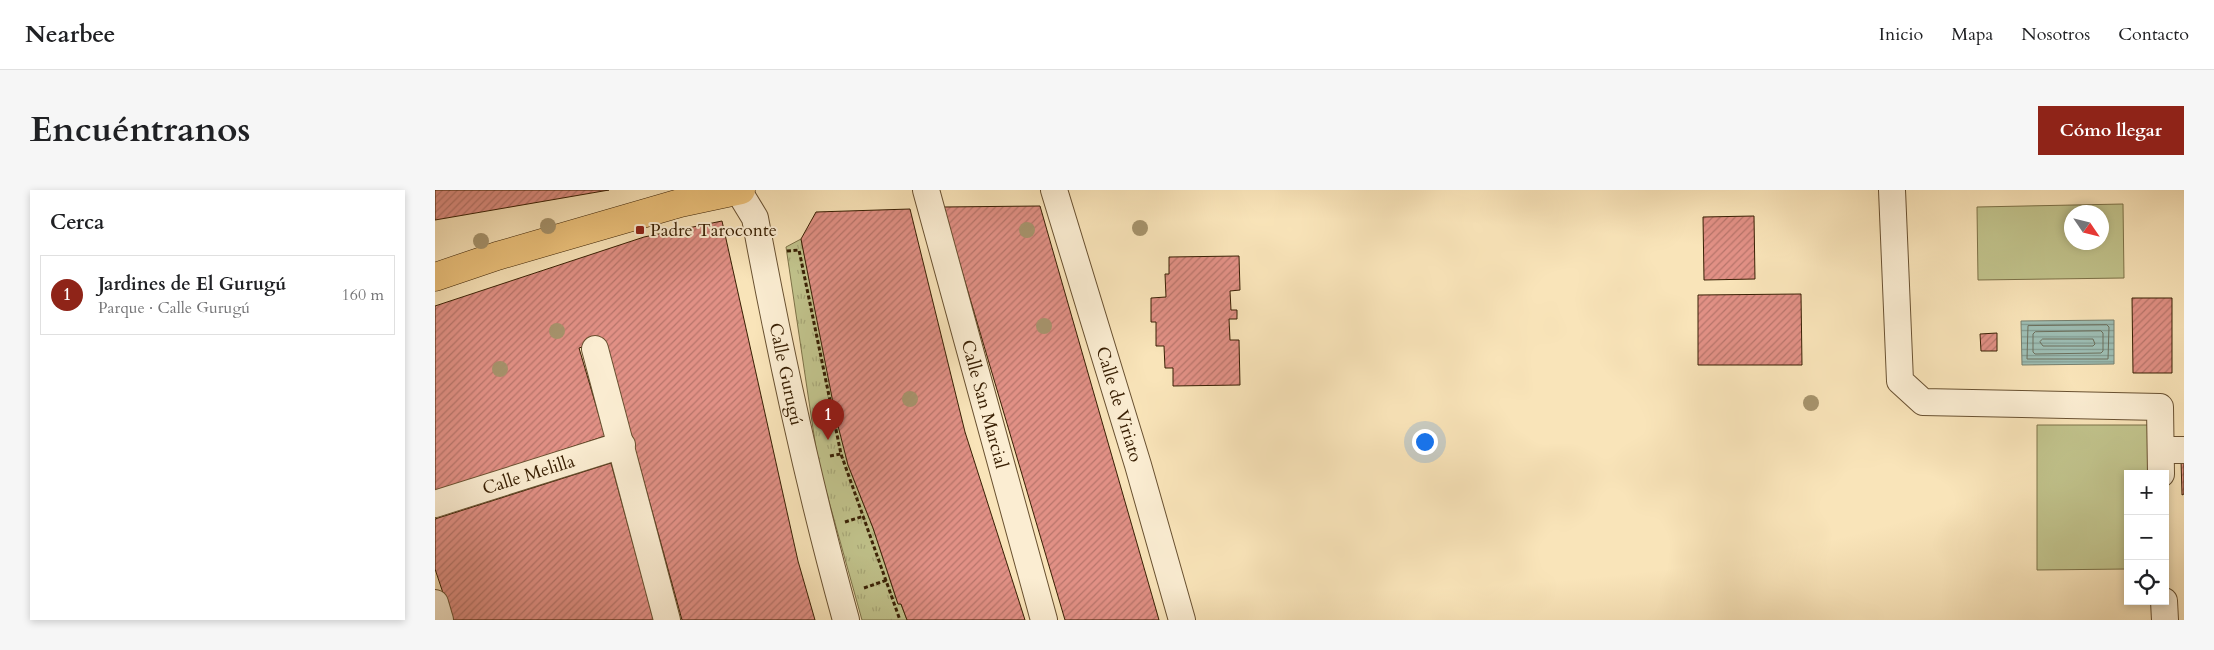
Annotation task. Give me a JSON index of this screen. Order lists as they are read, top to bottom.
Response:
{
  "streets": {
    "street": [
      "Calle Gurugú",
      "Calle de Viriato",
      "Calle San Marcial",
      "Calle Melilla"
    ]
  },
  "places": {
    "transit": ["Padre Taroconte"]
  },
  "north": "bottom right",
  "page": {
    "header": "Nearbee",
    "nav": [
      "Inicio",
      "Mapa",
      "Nosotros",
      "Contacto"
    ],
    "title": "Encuéntranos",
    "buttons": "Cómo llegar",
    "heading": "Cerca",
    "list": [
      {
        "mark": "1",
        "name": "Jardines de El Gurugú",
        "note": "Parque · Calle Gurugú",
        "value": "160 m"
      }
    ],
    "pins": "1",
    "map_buttons": ["+", "−"]
  }
}
